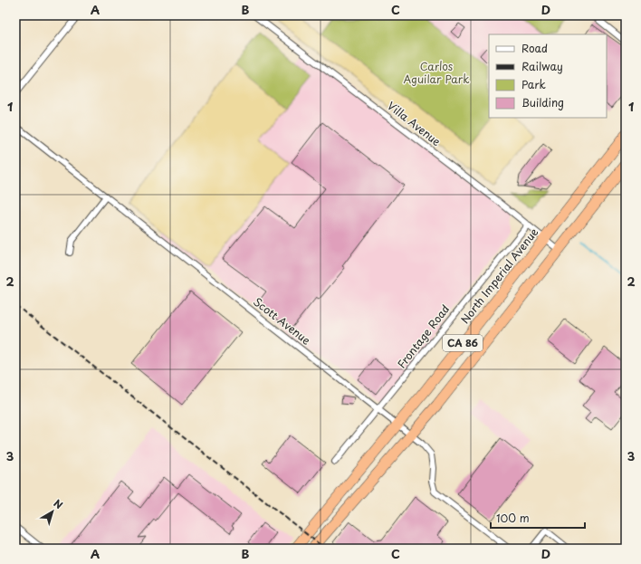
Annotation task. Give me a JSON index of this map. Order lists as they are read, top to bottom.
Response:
{
  "streets": {
    "highway": ["North Imperial Avenue", "CA 86"],
    "street": ["Villa Avenue", "Scott Avenue", "Frontage Road"]
  },
  "crossings": [
    ["Villa Avenue", "North Imperial Avenue"],
    ["Villa Avenue", "Frontage Road"],
    ["Villa Avenue", "CA 86"],
    ["North Imperial Avenue", "Scott Avenue"],
    ["Scott Avenue", "Frontage Road"],
    ["Scott Avenue", "CA 86"]
  ],
  "parks": ["Carlos Aguilar Park"],
  "legend": [
    "Road",
    "Railway",
    "Park",
    "Building"
  ],
  "scale_bar": "100 m",
  "north": "top right",
  "grid": {
    "columns": [
      "A",
      "B",
      "C",
      "D"
    ],
    "rows": ["1", "2", "3"]
  }
}
